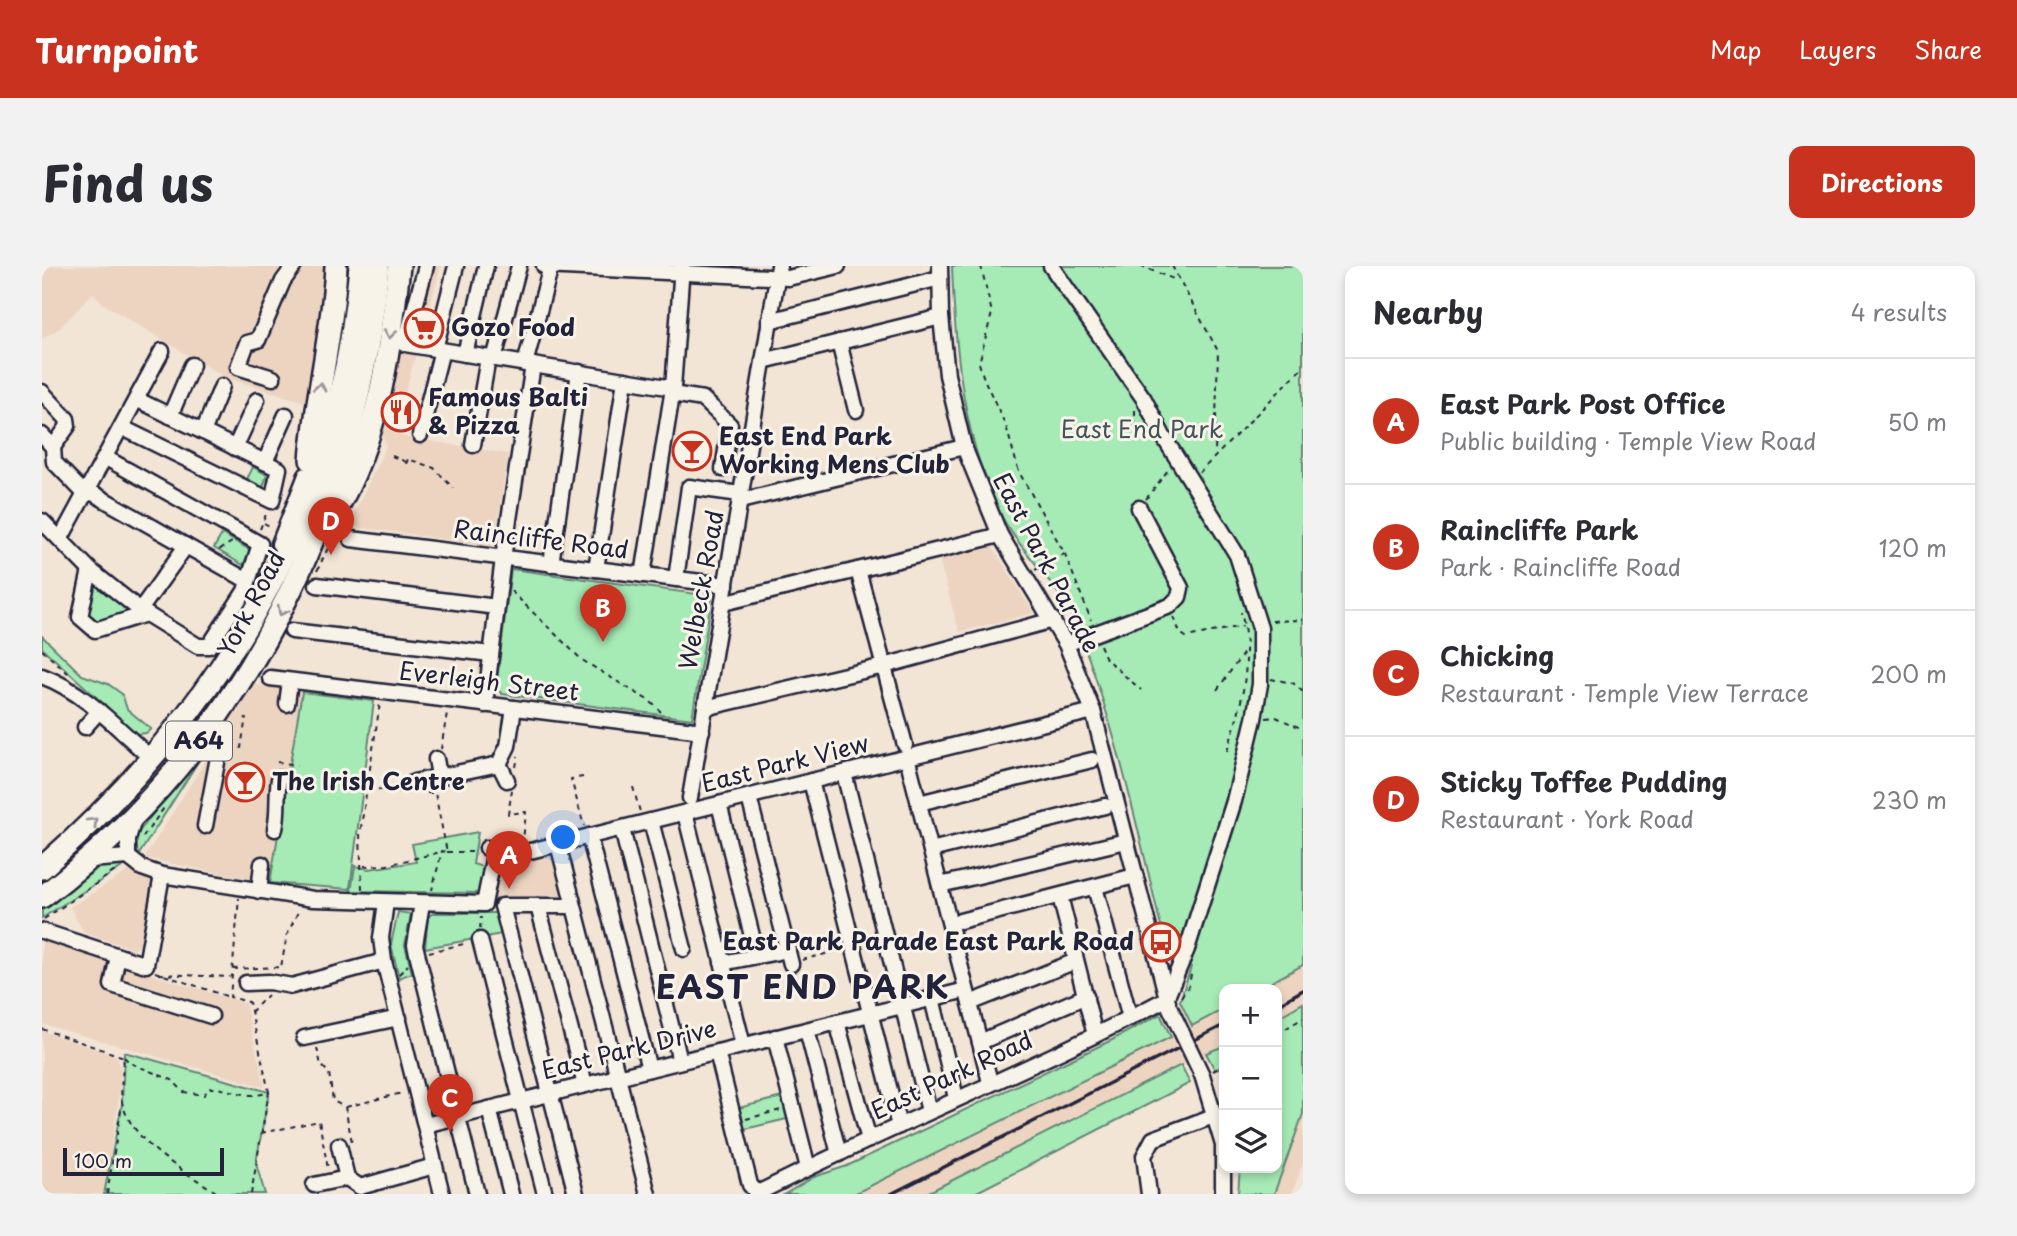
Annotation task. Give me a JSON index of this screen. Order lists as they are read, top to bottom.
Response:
{
  "streets": {
    "highway": ["York Road", "A64"],
    "street": [
      "Raincliffe Road",
      "East Park Parade",
      "Welbeck Road",
      "Everleigh Street",
      "East Park View",
      "East Park Drive",
      "East Park Road"
    ]
  },
  "crossings": [
    ["Raincliffe Road", "Welbeck Road"],
    ["East Park Parade", "East Park View"],
    ["East Park Parade", "East Park Road"],
    ["Welbeck Road", "Everleigh Street"]
  ],
  "districts": ["EAST END PARK"],
  "parks": ["East End Park"],
  "places": {
    "supermarket": ["Gozo Food"],
    "restaurant": ["Famous Balti & Pizza"],
    "bar": ["East End Park Working Mens Club", "The Irish Centre"],
    "bus stop": ["East Park Parade East Park Road"]
  },
  "scale_bar": "100 m",
  "page": {
    "header": "Turnpoint",
    "nav": ["Map", "Layers", "Share"],
    "title": "Find us",
    "buttons": "Directions",
    "heading": ["Nearby", "4 results"],
    "list": [
      {
        "mark": "A",
        "name": "East Park Post Office",
        "note": "Public building · Temple View Road",
        "value": "50 m"
      },
      {
        "mark": "B",
        "name": "Raincliffe Park",
        "note": "Park · Raincliffe Road",
        "value": "120 m"
      },
      {
        "mark": "C",
        "name": "Chicking",
        "note": "Restaurant · Temple View Terrace",
        "value": "200 m"
      },
      {
        "mark": "D",
        "name": "Sticky Toffee Pudding",
        "note": "Restaurant · York Road",
        "value": "230 m"
      }
    ],
    "pins": [
      "D",
      "B",
      "A",
      "C"
    ],
    "map_buttons": ["+", "−"],
    "scale": "100 m"
  }
}
